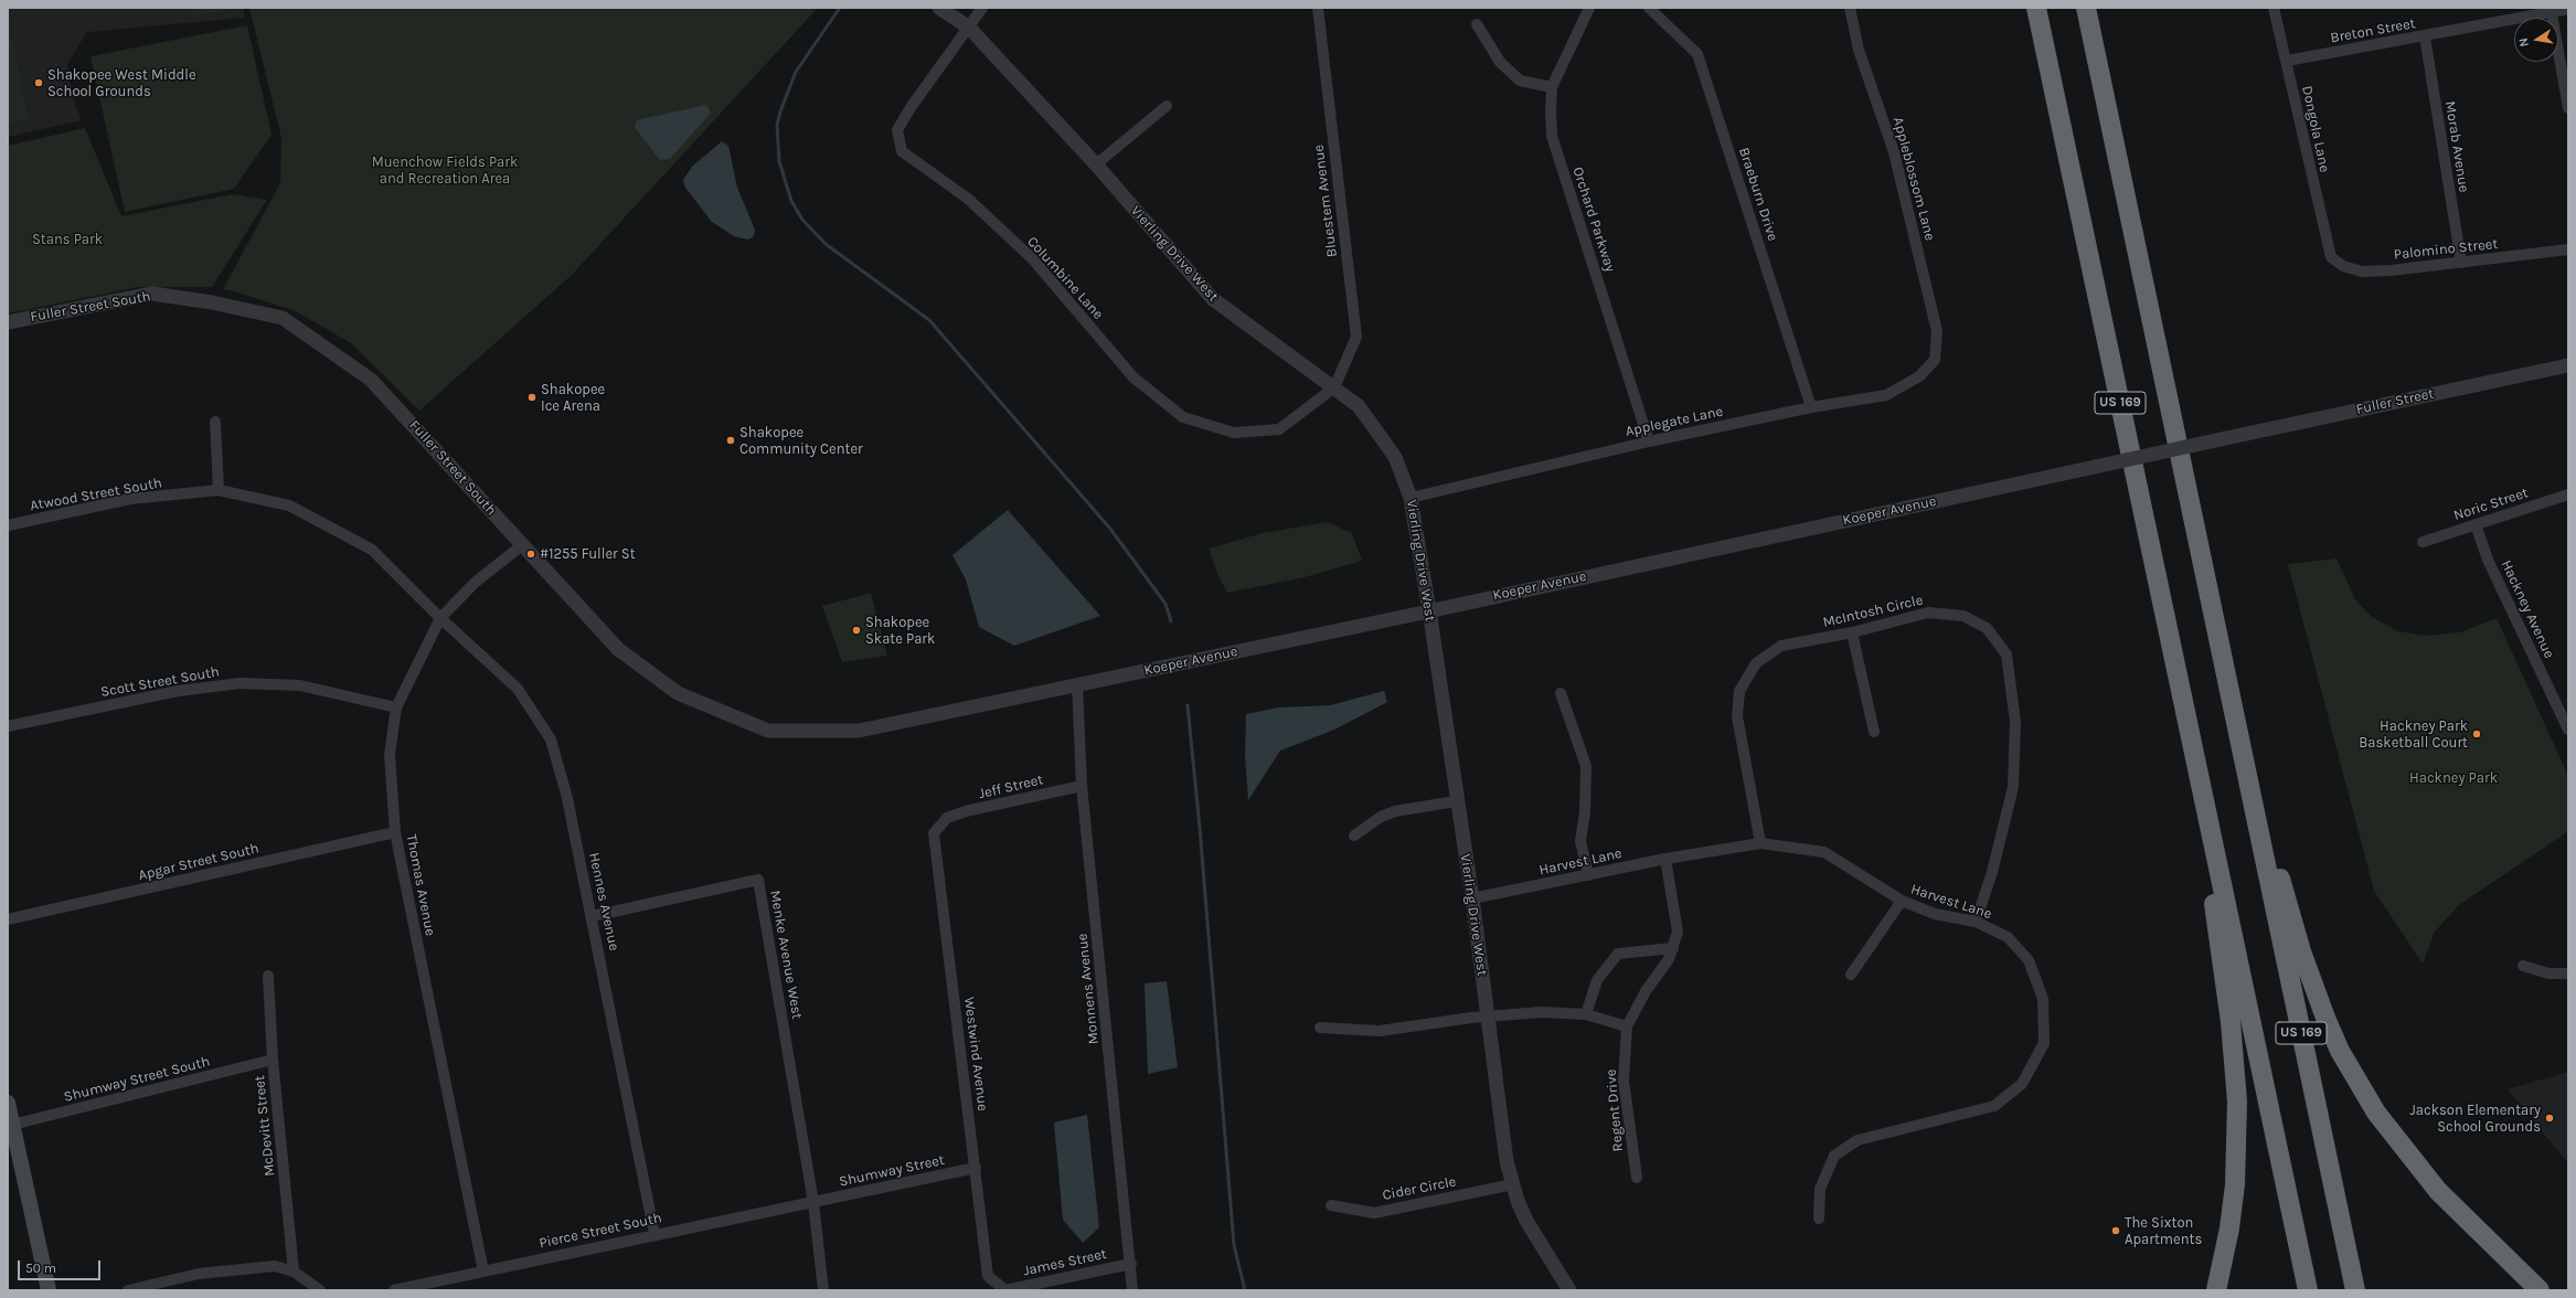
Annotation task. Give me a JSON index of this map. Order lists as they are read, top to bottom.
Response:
{
  "streets": {
    "highway": ["US 169"],
    "street": [
      "Breton Street",
      "Dongola Lane",
      "Morab Avenue",
      "Appleblossom Lane",
      "Braeburn Drive",
      "Bluestem Avenue",
      "Orchard Parkway",
      "Palomino Street",
      "Vierling Drive West",
      "Columbine Lane",
      "Fuller Street South",
      "Fuller Street",
      "Applegate Lane",
      "Atwood Street South",
      "Noric Street",
      "Koeper Avenue",
      "Hackney Avenue",
      "McIntosh Circle",
      "Scott Street South",
      "Jeff Street",
      "Apgar Street South",
      "Harvest Lane",
      "Thomas Avenue",
      "Hennes Avenue",
      "Menke Avenue West",
      "Monnens Avenue",
      "Westwind Avenue",
      "Shumway Street South",
      "Regent Drive",
      "McDevitt Street",
      "Shumway Street",
      "Cider Circle",
      "Pierce Street South",
      "James Street"
    ]
  },
  "crossings": [
    ["Breton Street", "Dongola Lane"],
    ["Breton Street", "Morab Avenue"],
    ["Dongola Lane", "Palomino Street"],
    ["Morab Avenue", "Palomino Street"],
    ["Appleblossom Lane", "Applegate Lane"],
    ["Braeburn Drive", "Applegate Lane"],
    ["Bluestem Avenue", "Vierling Drive West"],
    ["Bluestem Avenue", "Columbine Lane"],
    ["Orchard Parkway", "Applegate Lane"],
    ["Vierling Drive West", "Columbine Lane"],
    ["Vierling Drive West", "Applegate Lane"],
    ["Vierling Drive West", "Koeper Avenue"],
    ["Vierling Drive West", "Harvest Lane"],
    ["Vierling Drive West", "Cider Circle"],
    ["Fuller Street South", "Koeper Avenue"],
    ["Fuller Street South", "Thomas Avenue"],
    ["Fuller Street", "Koeper Avenue"],
    ["Atwood Street South", "Thomas Avenue"],
    ["Atwood Street South", "Hennes Avenue"],
    ["Noric Street", "Hackney Avenue"],
    ["Koeper Avenue", "Monnens Avenue"],
    ["McIntosh Circle", "Harvest Lane"],
    ["Scott Street South", "Thomas Avenue"],
    ["Jeff Street", "Monnens Avenue"],
    ["Jeff Street", "Westwind Avenue"],
    ["Apgar Street South", "Thomas Avenue"],
    ["Harvest Lane", "Regent Drive"],
    ["Thomas Avenue", "Hennes Avenue"],
    ["Thomas Avenue", "Pierce Street South"],
    ["Hennes Avenue", "Menke Avenue West"],
    ["Hennes Avenue", "Pierce Street South"],
    ["Menke Avenue West", "Shumway Street"],
    ["Menke Avenue West", "Pierce Street South"],
    ["Monnens Avenue", "James Street"],
    ["Westwind Avenue", "Shumway Street"],
    ["Westwind Avenue", "James Street"],
    ["Shumway Street South", "McDevitt Street"],
    ["Shumway Street", "Pierce Street South"]
  ],
  "parks": ["Muenchow Fields Park and Recreation Area", "Stans Park", "Hackney Park"],
  "places": [
    "Shakopee West Middle School Grounds",
    "Shakopee Ice Arena",
    "Shakopee Community Center",
    "#1255 Fuller St",
    "Shakopee Skate Park",
    "Hackney Park Basketball Court",
    "Jackson Elementary School Grounds",
    "The Sixton Apartments"
  ],
  "scale_bar": "50 m",
  "north": "left"
}
